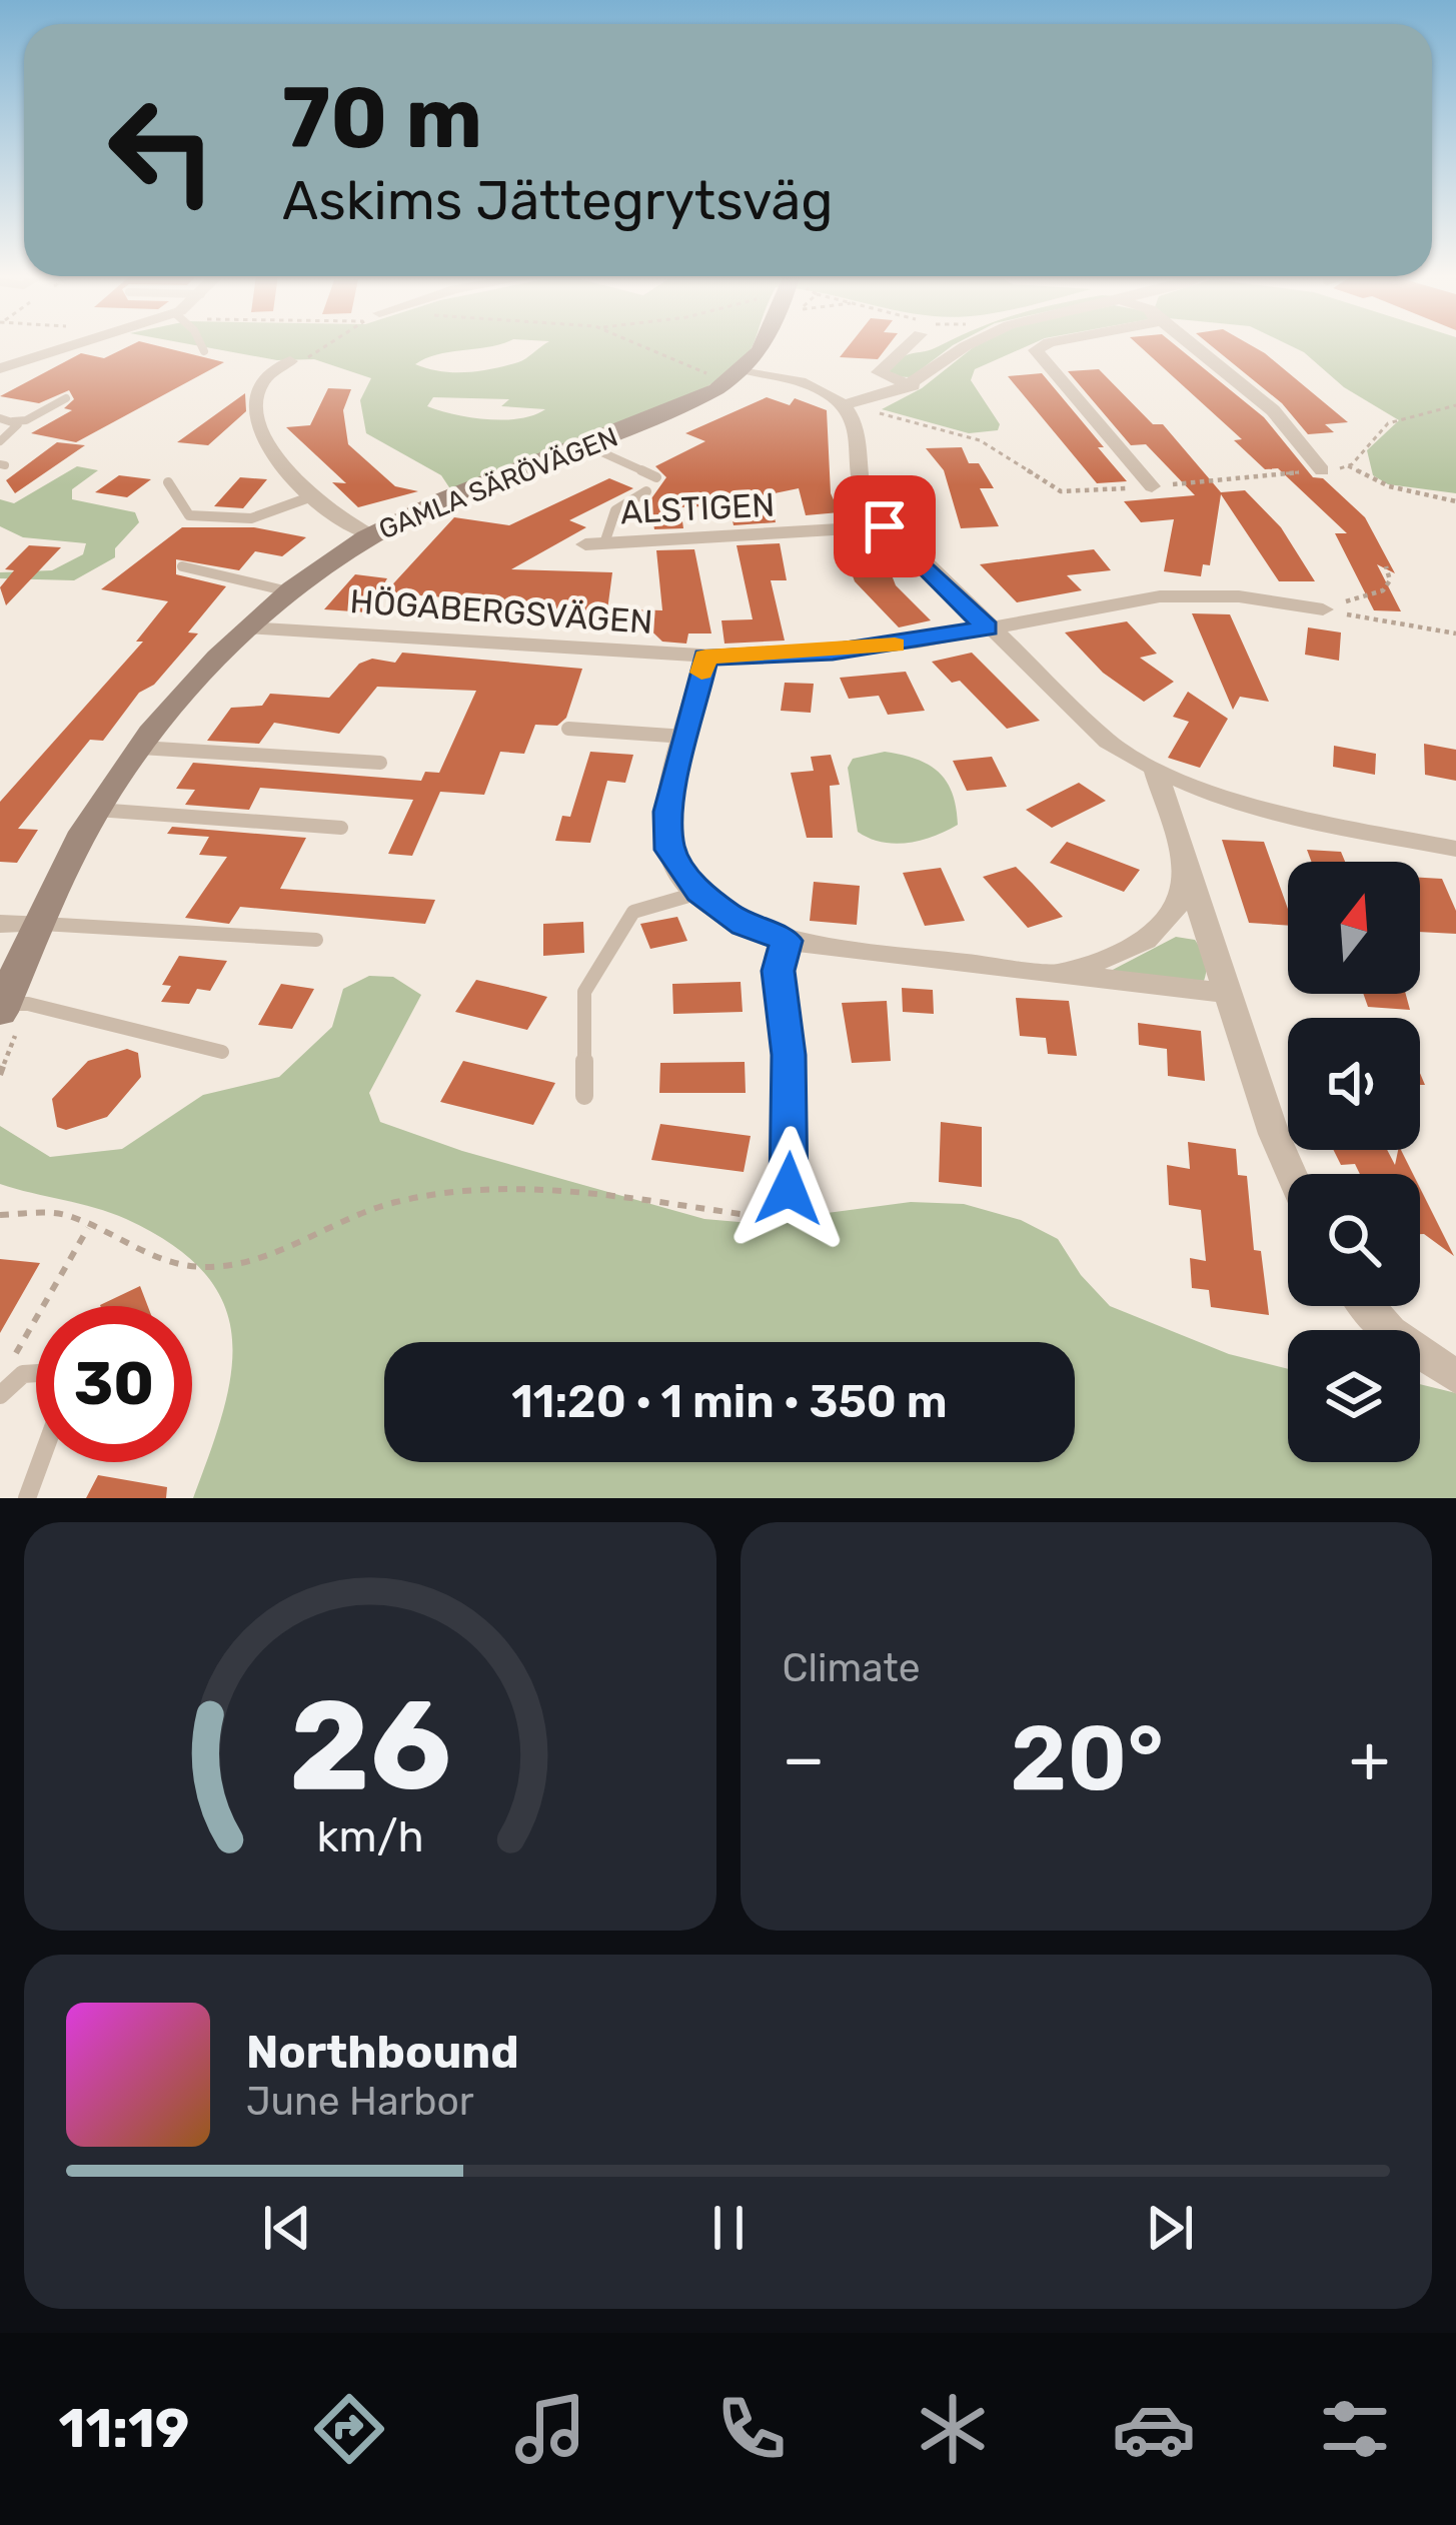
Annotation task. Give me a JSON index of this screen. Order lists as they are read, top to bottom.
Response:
{
  "streets": {
    "street": ["GAMLA SÄRÖVÄGEN", "ALSTIGEN", "HÖGABERGSVÄGEN"]
  },
  "crossings": [
    ["GAMLA SÄRÖVÄGEN", "HÖGABERGSVÄGEN"]
  ],
  "north": "top",
  "page": {
    "turn": ["70 m", "Askims Jättegrytsväg"],
    "limit": "30",
    "trip": "11:20 · 1 min · 350 m",
    "tile": "Climate",
    "heat": ["−", "20°", "+"],
    "song": ["Northbound", "June Harbor"],
    "tabs": "11:19",
    "gauge": ["26", "km/h"]
  }
}
